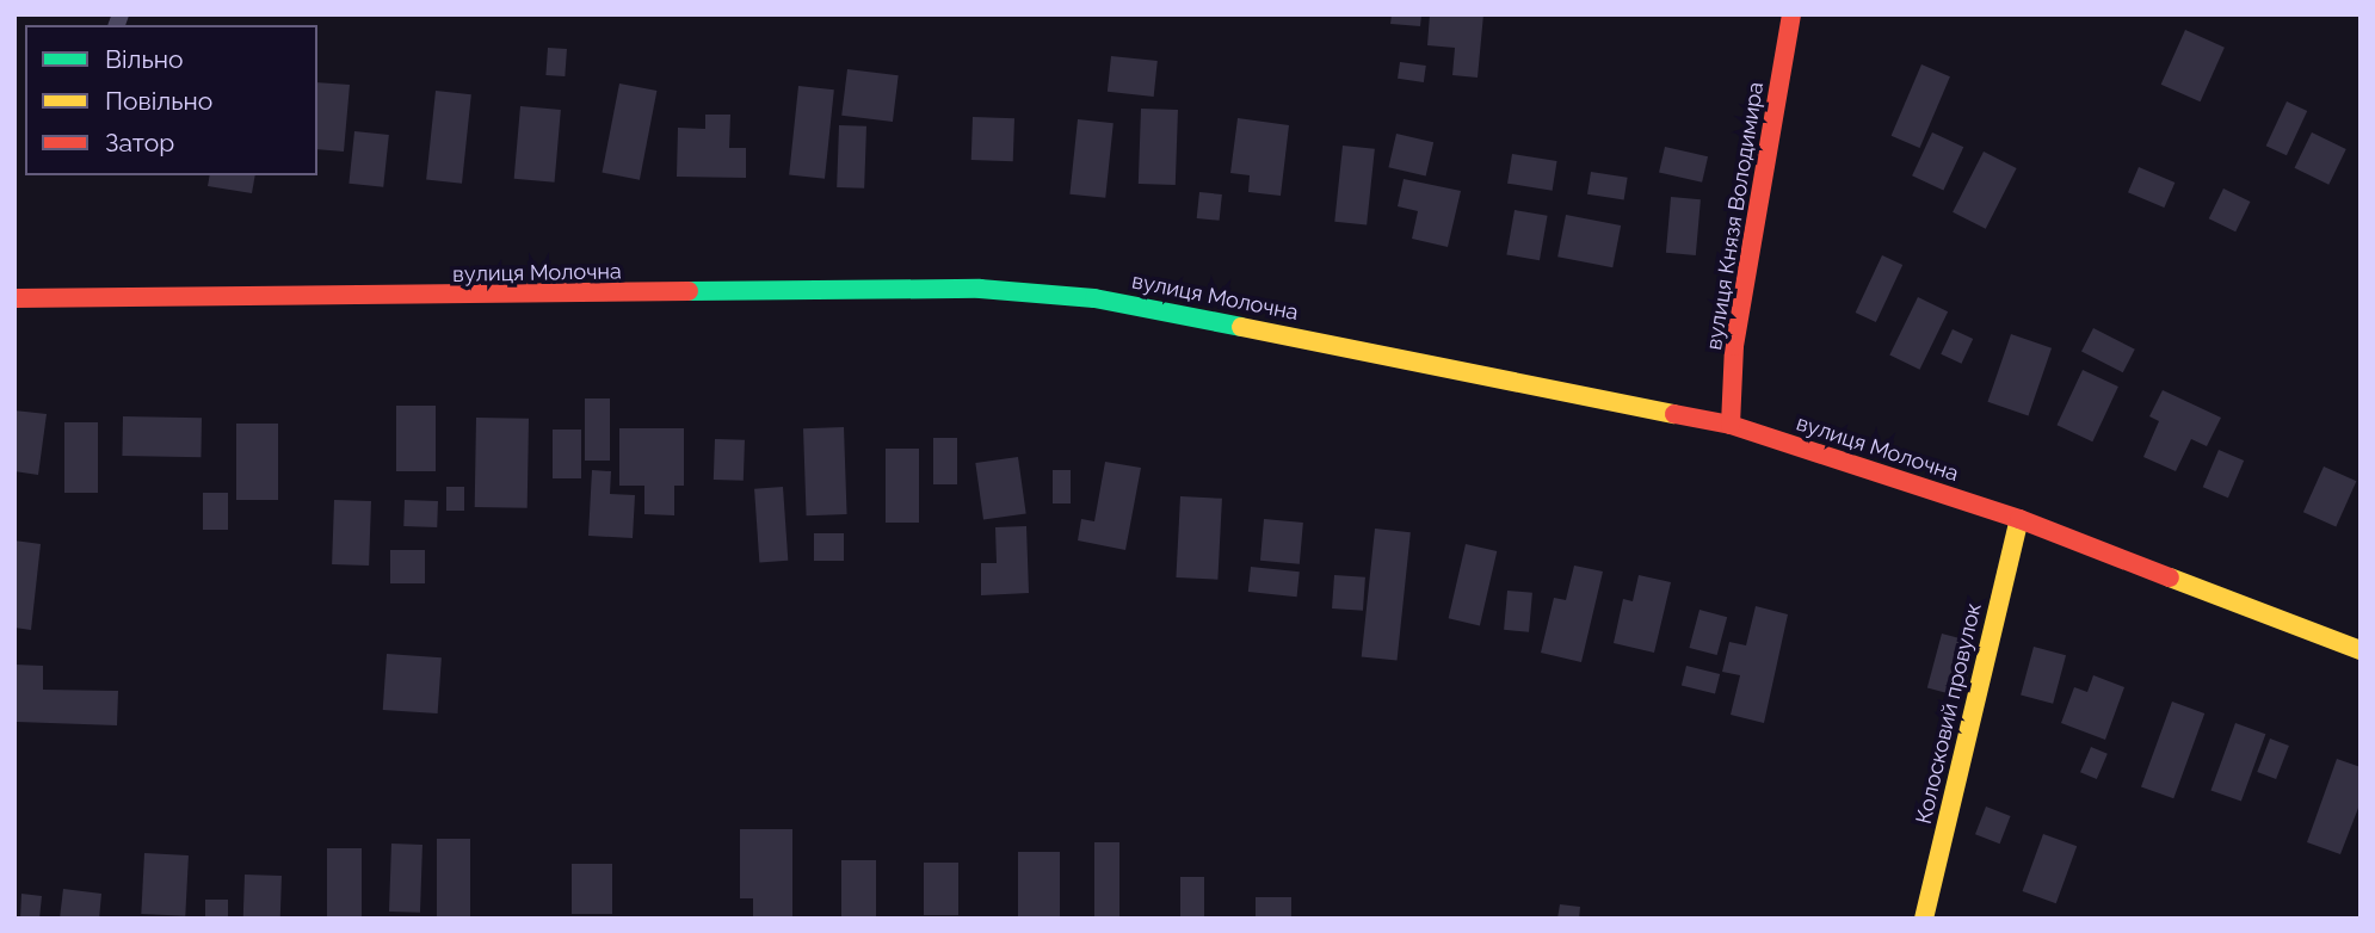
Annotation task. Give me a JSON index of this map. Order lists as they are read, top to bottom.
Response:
{
  "streets": {
    "street": ["вулиця Князя Володимира", "вулиця Молочна", "Колосковий провулок"]
  },
  "crossings": [
    ["вулиця Князя Володимира", "вулиця Молочна"],
    ["вулиця Молочна", "Колосковий провулок"]
  ],
  "legend": ["Вільно", "Повільно", "Затор"]
}
